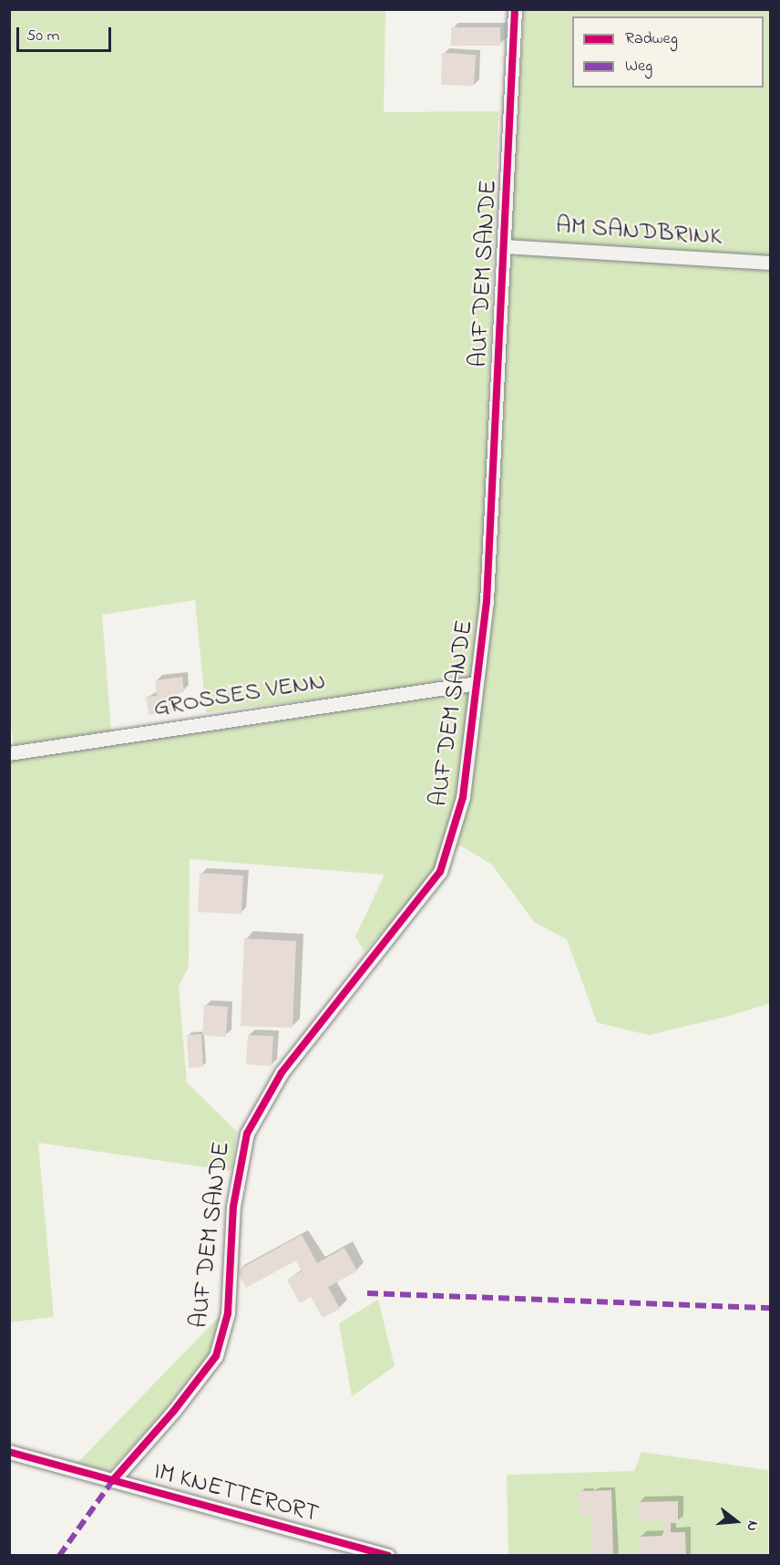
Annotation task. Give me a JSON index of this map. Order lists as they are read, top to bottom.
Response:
{
  "streets": {
    "street": [
      "AM SANDBRINK",
      "AUF DEM SANDE",
      "GROSSES VENN",
      "IM KNETTERORT"
    ]
  },
  "crossings": [
    ["AM SANDBRINK", "AUF DEM SANDE"],
    ["AUF DEM SANDE", "GROSSES VENN"],
    ["AUF DEM SANDE", "IM KNETTERORT"]
  ],
  "legend": ["Radweg", "Weg"],
  "scale_bar": "50 m",
  "north": "right"
}
